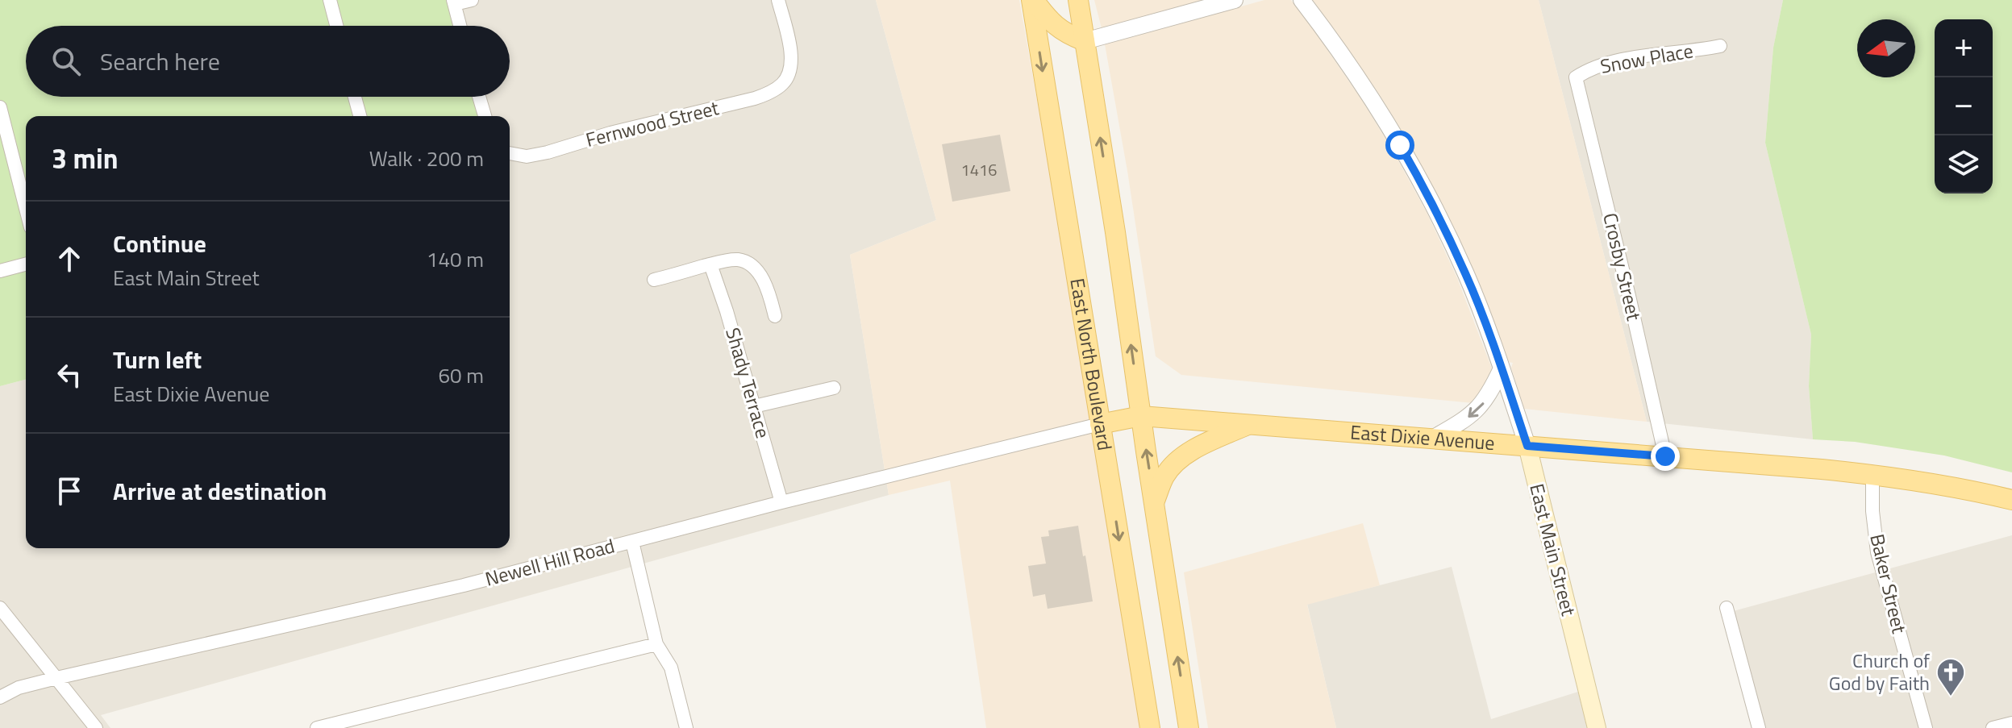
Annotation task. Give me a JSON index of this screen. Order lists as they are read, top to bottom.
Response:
{
  "streets": {
    "main road": ["East North Boulevard", "East Dixie Avenue", "East Main Street"],
    "street": [
      "Snow Place",
      "Fernwood Street",
      "Crosby Street",
      "Shady Terrace",
      "Newell Hill Road",
      "Baker Street"
    ]
  },
  "crossings": [
    ["Snow Place", "Crosby Street"],
    ["Crosby Street", "East Dixie Avenue"],
    ["East North Boulevard", "East Dixie Avenue"],
    ["East North Boulevard", "Newell Hill Road"],
    ["Shady Terrace", "Newell Hill Road"],
    ["East Dixie Avenue", "East Main Street"],
    ["East Dixie Avenue", "Newell Hill Road"],
    ["East Dixie Avenue", "Baker Street"]
  ],
  "places": {
    "church": ["Church of God by Faith"]
  },
  "house_numbers": ["1416"],
  "north": "left",
  "page": {
    "map_buttons": ["+", "−"],
    "search": "Search here",
    "heading": ["3 min", "Walk · 200 m"],
    "list": [
      ["Continue", "East Main Street", "140 m"],
      ["Turn left", "East Dixie Avenue", "60 m"],
      "Arrive at destination"
    ]
  }
}
